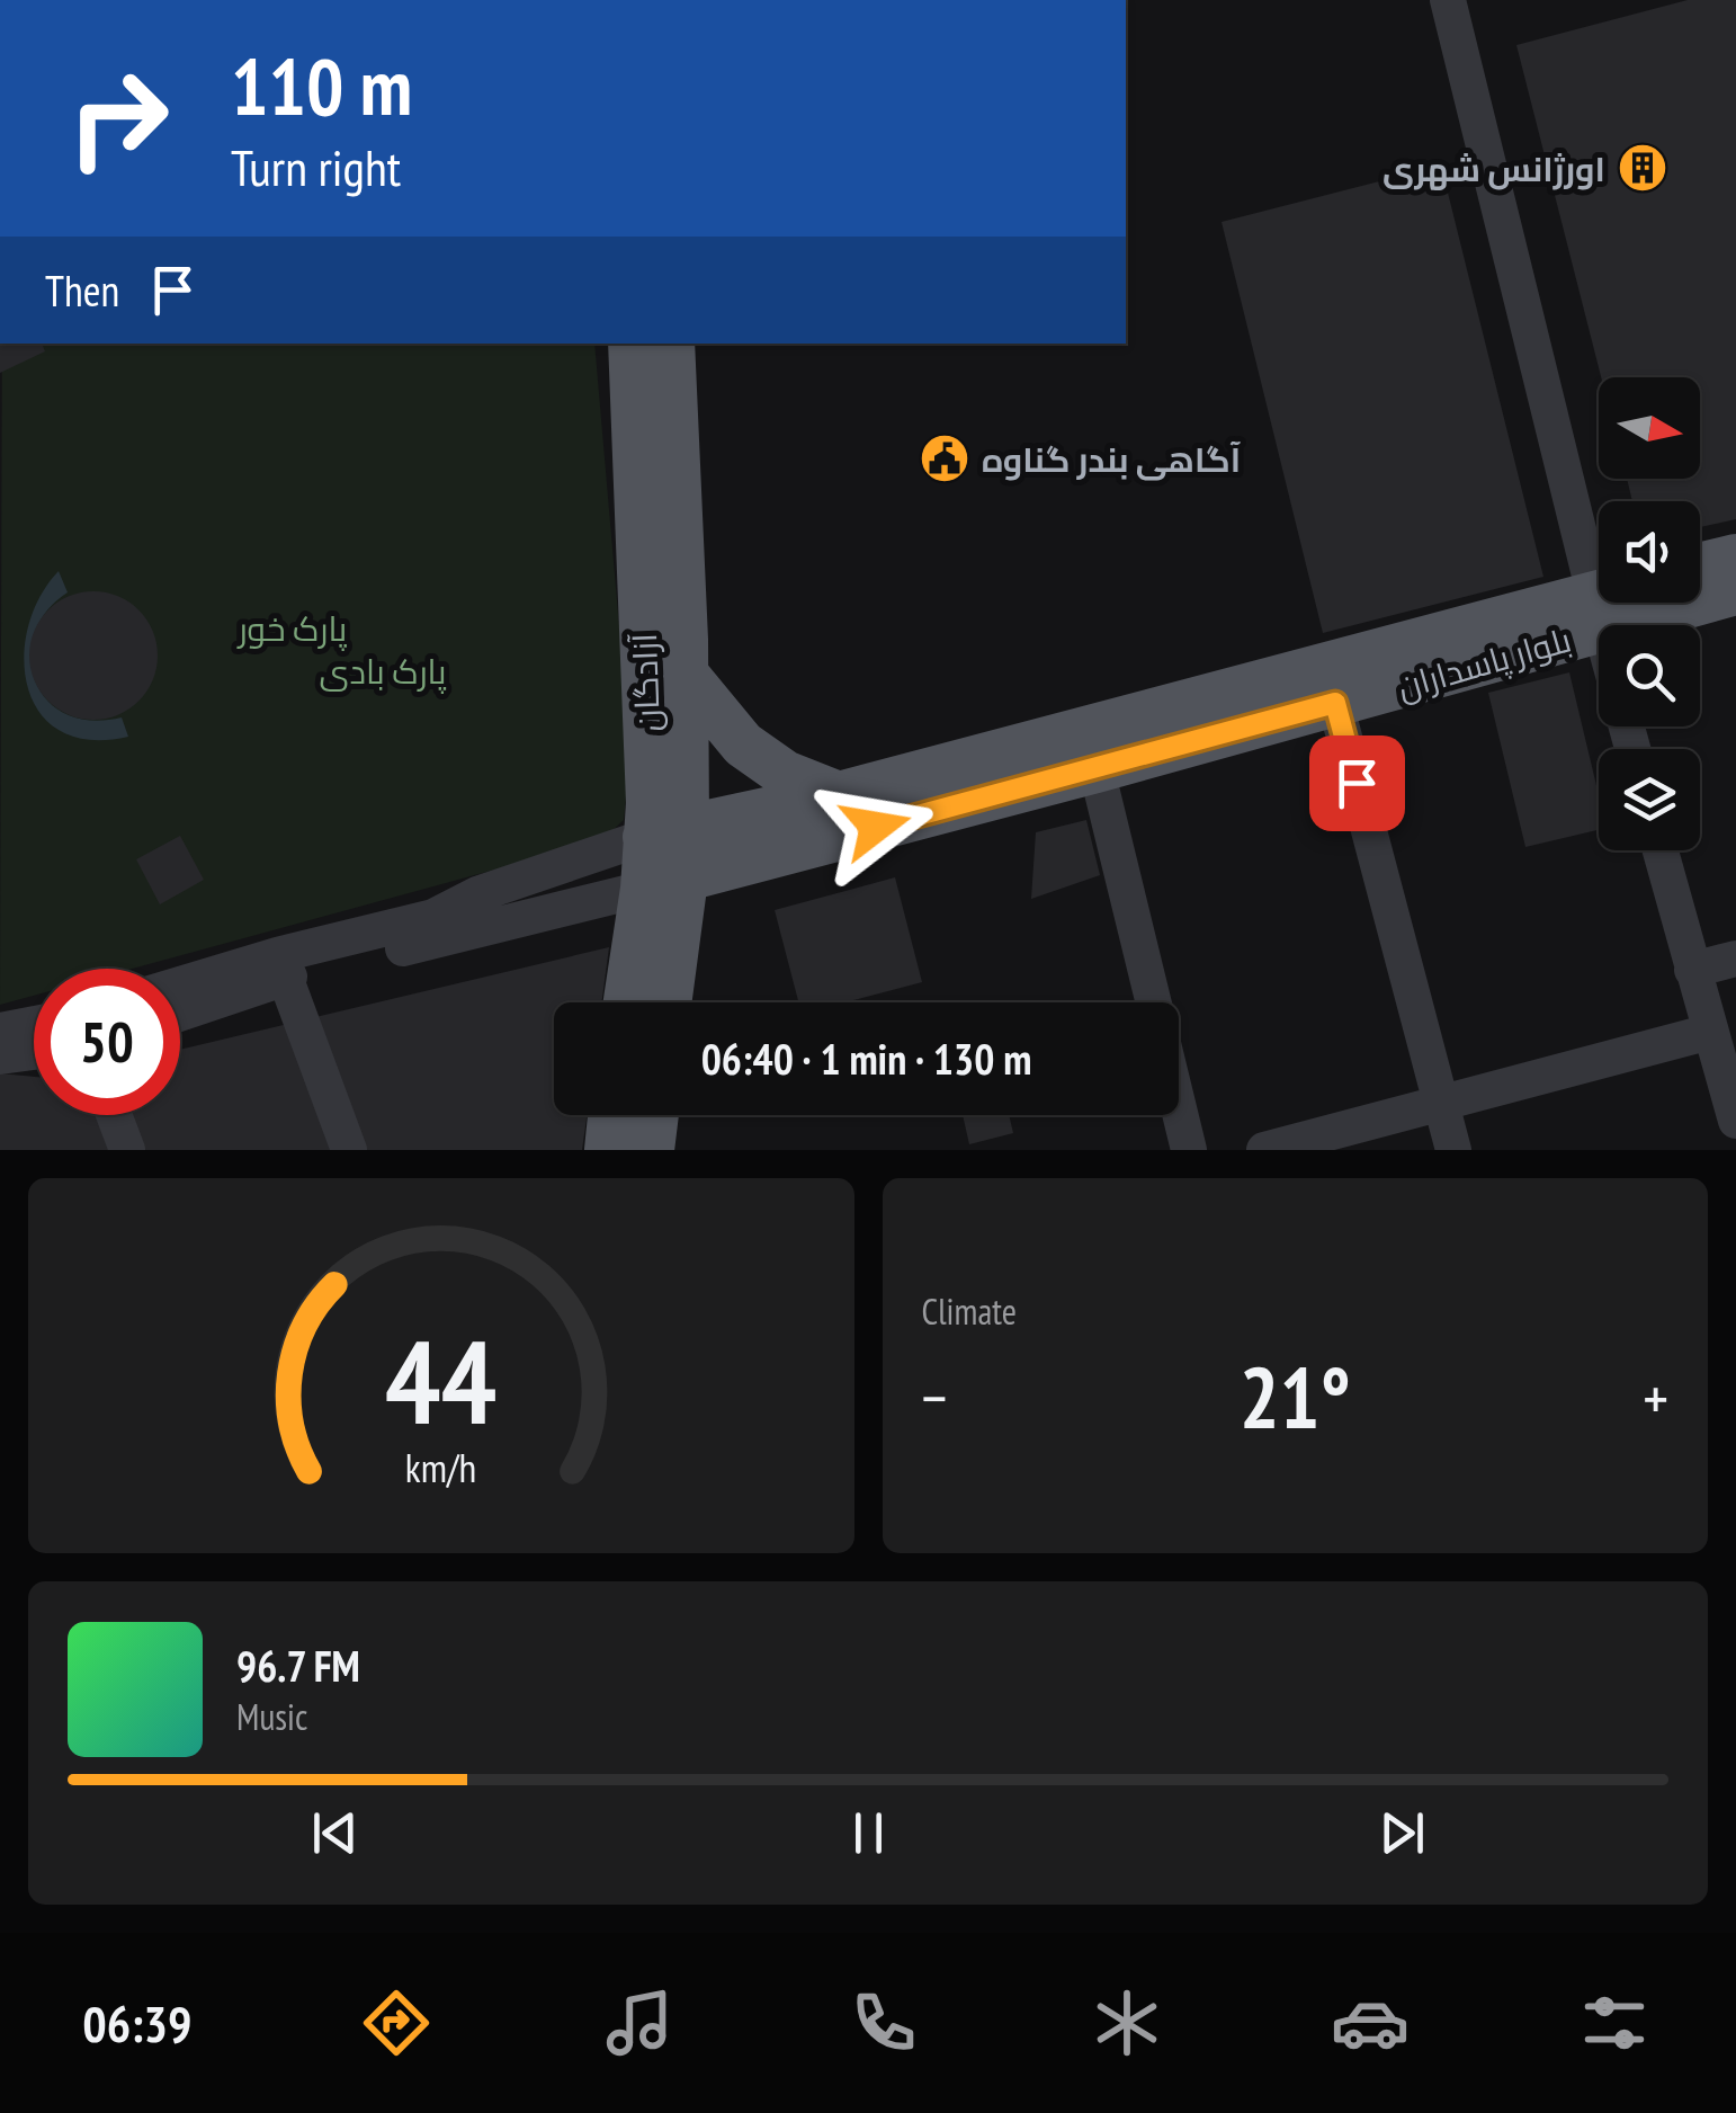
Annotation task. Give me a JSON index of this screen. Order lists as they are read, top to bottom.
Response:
{
  "streets": {
    "main road": ["بلوار پاسداران", "آزادگان"]
  },
  "crossings": [
    ["بلوار پاسداران", "آزادگان"]
  ],
  "parks": ["پارک خور", "پارک بادی"],
  "places": {
    "building": ["اورژانس شهری"],
    "public building": ["آگاهی بندر گناوه"]
  },
  "north": "right",
  "page": {
    "turn": ["110 m", "Turn right"],
    "then": "Then",
    "limit": "50",
    "trip": "06:40 · 1 min · 130 m",
    "tile": "Climate",
    "heat": ["−", "21°", "+"],
    "song": ["96.7 FM", "Music"],
    "tabs": "06:39",
    "gauge": ["44", "km/h"]
  }
}
